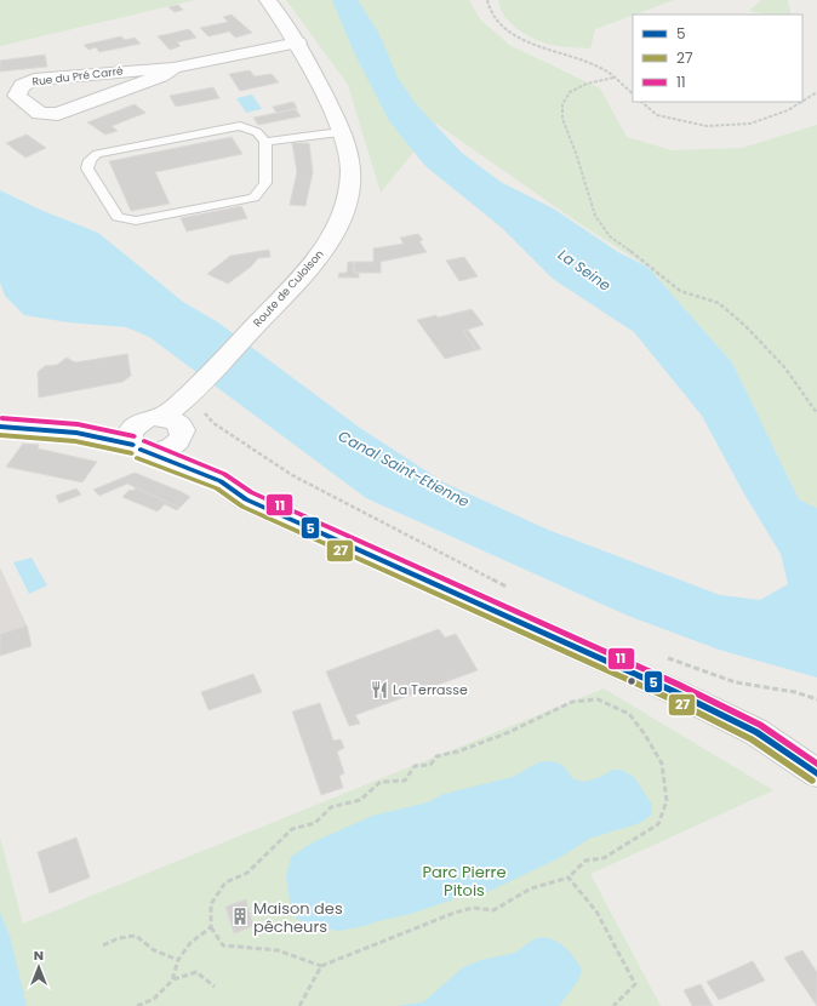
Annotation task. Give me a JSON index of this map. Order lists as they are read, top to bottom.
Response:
{
  "streets": {
    "street": ["Rue du Pré Carré", "Route de Culoison"]
  },
  "crossings": [
    ["Rue du Pré Carré", "Route de Culoison"]
  ],
  "water": ["La Seine", "Canal Saint-Etienne"],
  "parks": ["Parc Pierre Pitois"],
  "places": {
    "restaurant": ["La Terrasse"],
    "building": ["Maison des pêcheurs"]
  },
  "lines": ["transit line 11", "transit line 5", "transit line 27"],
  "legend": ["5", "27", "11"],
  "north": "top"
}
